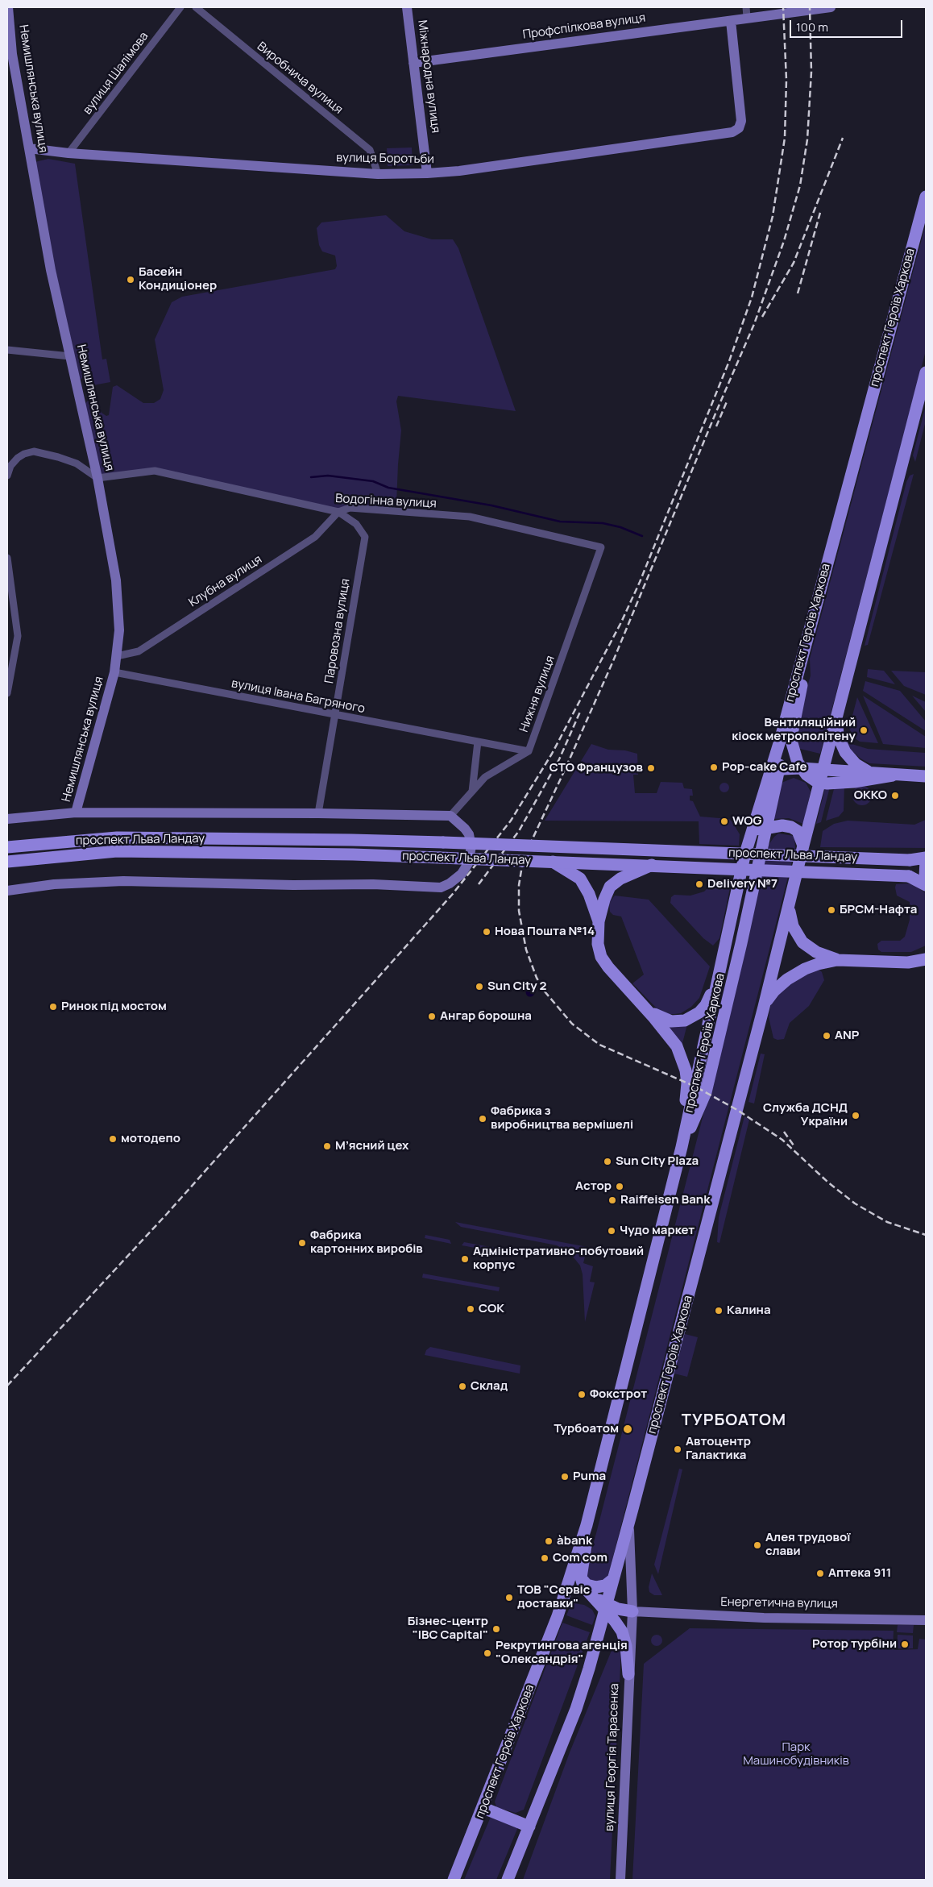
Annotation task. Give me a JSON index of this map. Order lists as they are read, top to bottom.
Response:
{
  "streets": {
    "main road": ["проспект Героїв Харкова", "проспект Льва Ландау"],
    "street": [
      "Профспілкова вулиця",
      "вулиця Шалімова",
      "Міжнародна вулиця",
      "Виробнича вулиця",
      "Немишлянська вулиця",
      "вулиця Боротьби",
      "Водогінна вулиця",
      "Клубна вулиця",
      "Паровозна вулиця",
      "Нижня вулиця",
      "вулиця Івана Багряного",
      "Енергетична вулиця",
      "вулиця Георгія Тарасенка"
    ]
  },
  "crossings": [
    ["Профспілкова вулиця", "Міжнародна вулиця"],
    ["Профспілкова вулиця", "вулиця Боротьби"],
    ["вулиця Шалімова", "вулиця Боротьби"],
    ["Міжнародна вулиця", "вулиця Боротьби"],
    ["Виробнича вулиця", "вулиця Боротьби"],
    ["Немишлянська вулиця", "вулиця Боротьби"],
    ["Немишлянська вулиця", "Водогінна вулиця"],
    ["Немишлянська вулиця", "Клубна вулиця"],
    ["Немишлянська вулиця", "вулиця Івана Багряного"],
    ["проспект Героїв Харкова", "вулиця Георгія Тарасенка"],
    ["Водогінна вулиця", "Клубна вулиця"],
    ["Водогінна вулиця", "Паровозна вулиця"],
    ["Водогінна вулиця", "Нижня вулиця"],
    ["Клубна вулиця", "Паровозна вулиця"],
    ["Паровозна вулиця", "вулиця Івана Багряного"],
    ["Нижня вулиця", "вулиця Івана Багряного"],
    ["Енергетична вулиця", "вулиця Георгія Тарасенка"]
  ],
  "districts": ["ТУРБОАТОМ"],
  "parks": ["Парк Машинобудівників"],
  "places": [
    "Басейн Кондиціонер",
    "Вентиляційний кіоск метрополітену",
    "Pop-cake Cafe",
    "СТО Французов",
    "ОККО",
    "WOG",
    "Delivery №7",
    "БРСМ-Нафта",
    "Нова Пошта №14",
    "Sun City 2",
    "Ринок під мостом",
    "Ангар борошна",
    "ANP",
    "Служба ДСНД України",
    "Фабрика з виробництва вермішелі",
    "мотодепо",
    "М’ясний цех",
    "Sun City Plaza",
    "Астор",
    "Raiffeisen Bank",
    "Чудо маркет",
    "Фабрика картонних виробів",
    "Адміністративно-побутовий корпус",
    "СОК",
    "Калина",
    "Склад",
    "Фокстрот",
    "Турбоатом",
    "Автоцентр Галактика",
    "Puma",
    "àbank",
    "Алея трудової слави",
    "Com com",
    "Аптека 911",
    "ТОВ \"Сервіс доставки\"",
    "Бізнес-центр \"IBC Capital\"",
    "Ротор турбіни",
    "Рекрутингова агенція \"Олександрія\""
  ],
  "scale_bar": "100 m"
}
